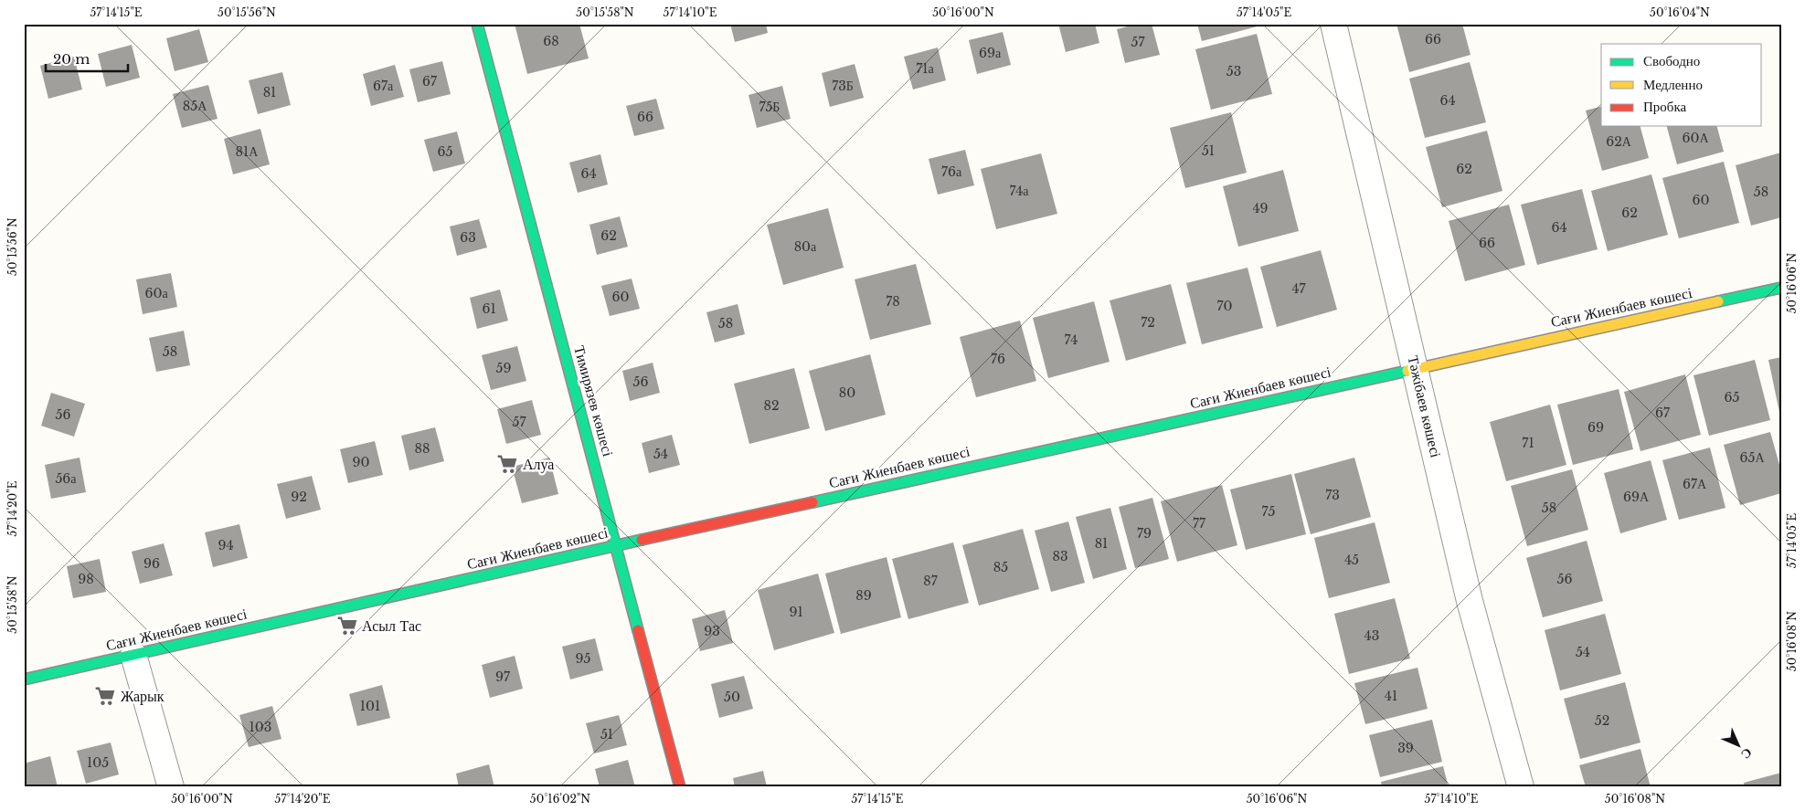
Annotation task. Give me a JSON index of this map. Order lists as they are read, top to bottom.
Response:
{
  "streets": {
    "main road": ["Сағи Жиенбаев көшесі", "Тимирязев көшесі"],
    "street": ["Тәжібаев көшесі"]
  },
  "crossings": [
    ["Сағи Жиенбаев көшесі", "Тимирязев көшесі"],
    ["Сағи Жиенбаев көшесі", "Тәжібаев көшесі"]
  ],
  "places": {
    "supermarket": ["Алуа", "Асыл Тас", "Жарык"]
  },
  "house_numbers": [
    "66",
    "68",
    "57",
    "69а",
    "71а",
    "53",
    "67",
    "67а",
    "73Б",
    "81",
    "64",
    "85А",
    "75Б",
    "66",
    "60А",
    "62А",
    "51",
    "81А",
    "65",
    "62",
    "76а",
    "64",
    "74а",
    "58",
    "60",
    "49",
    "62",
    "64",
    "62",
    "63",
    "66",
    "80а",
    "47",
    "60а",
    "60",
    "78",
    "70",
    "61",
    "72",
    "58",
    "74",
    "58",
    "76",
    "59",
    "56",
    "80",
    "65",
    "82",
    "67",
    "56",
    "57",
    "69",
    "71",
    "88",
    "54",
    "65А",
    "90",
    "56а",
    "67А",
    "73",
    "92",
    "69А",
    "58",
    "75",
    "77",
    "79",
    "81",
    "94",
    "83",
    "45",
    "96",
    "85",
    "98",
    "56",
    "87",
    "89",
    "91",
    "93",
    "43",
    "54",
    "95",
    "97",
    "41",
    "50",
    "101",
    "52",
    "103",
    "51",
    "39",
    "105"
  ],
  "legend": ["Свободно", "Медленно", "Пробка"],
  "scale_bar": "20 m",
  "north": "bottom right",
  "coordinates": [
    "57°14'15\"E",
    "50°15'56\"N",
    "50°15'58\"N",
    "57°14'10\"E",
    "50°16'00\"N",
    "57°14'05\"E",
    "50°16'04\"N",
    "50°16'06\"N",
    "57°14'20\"E",
    "50°16'08\"N",
    "50°16'02\"N"
  ]
}
